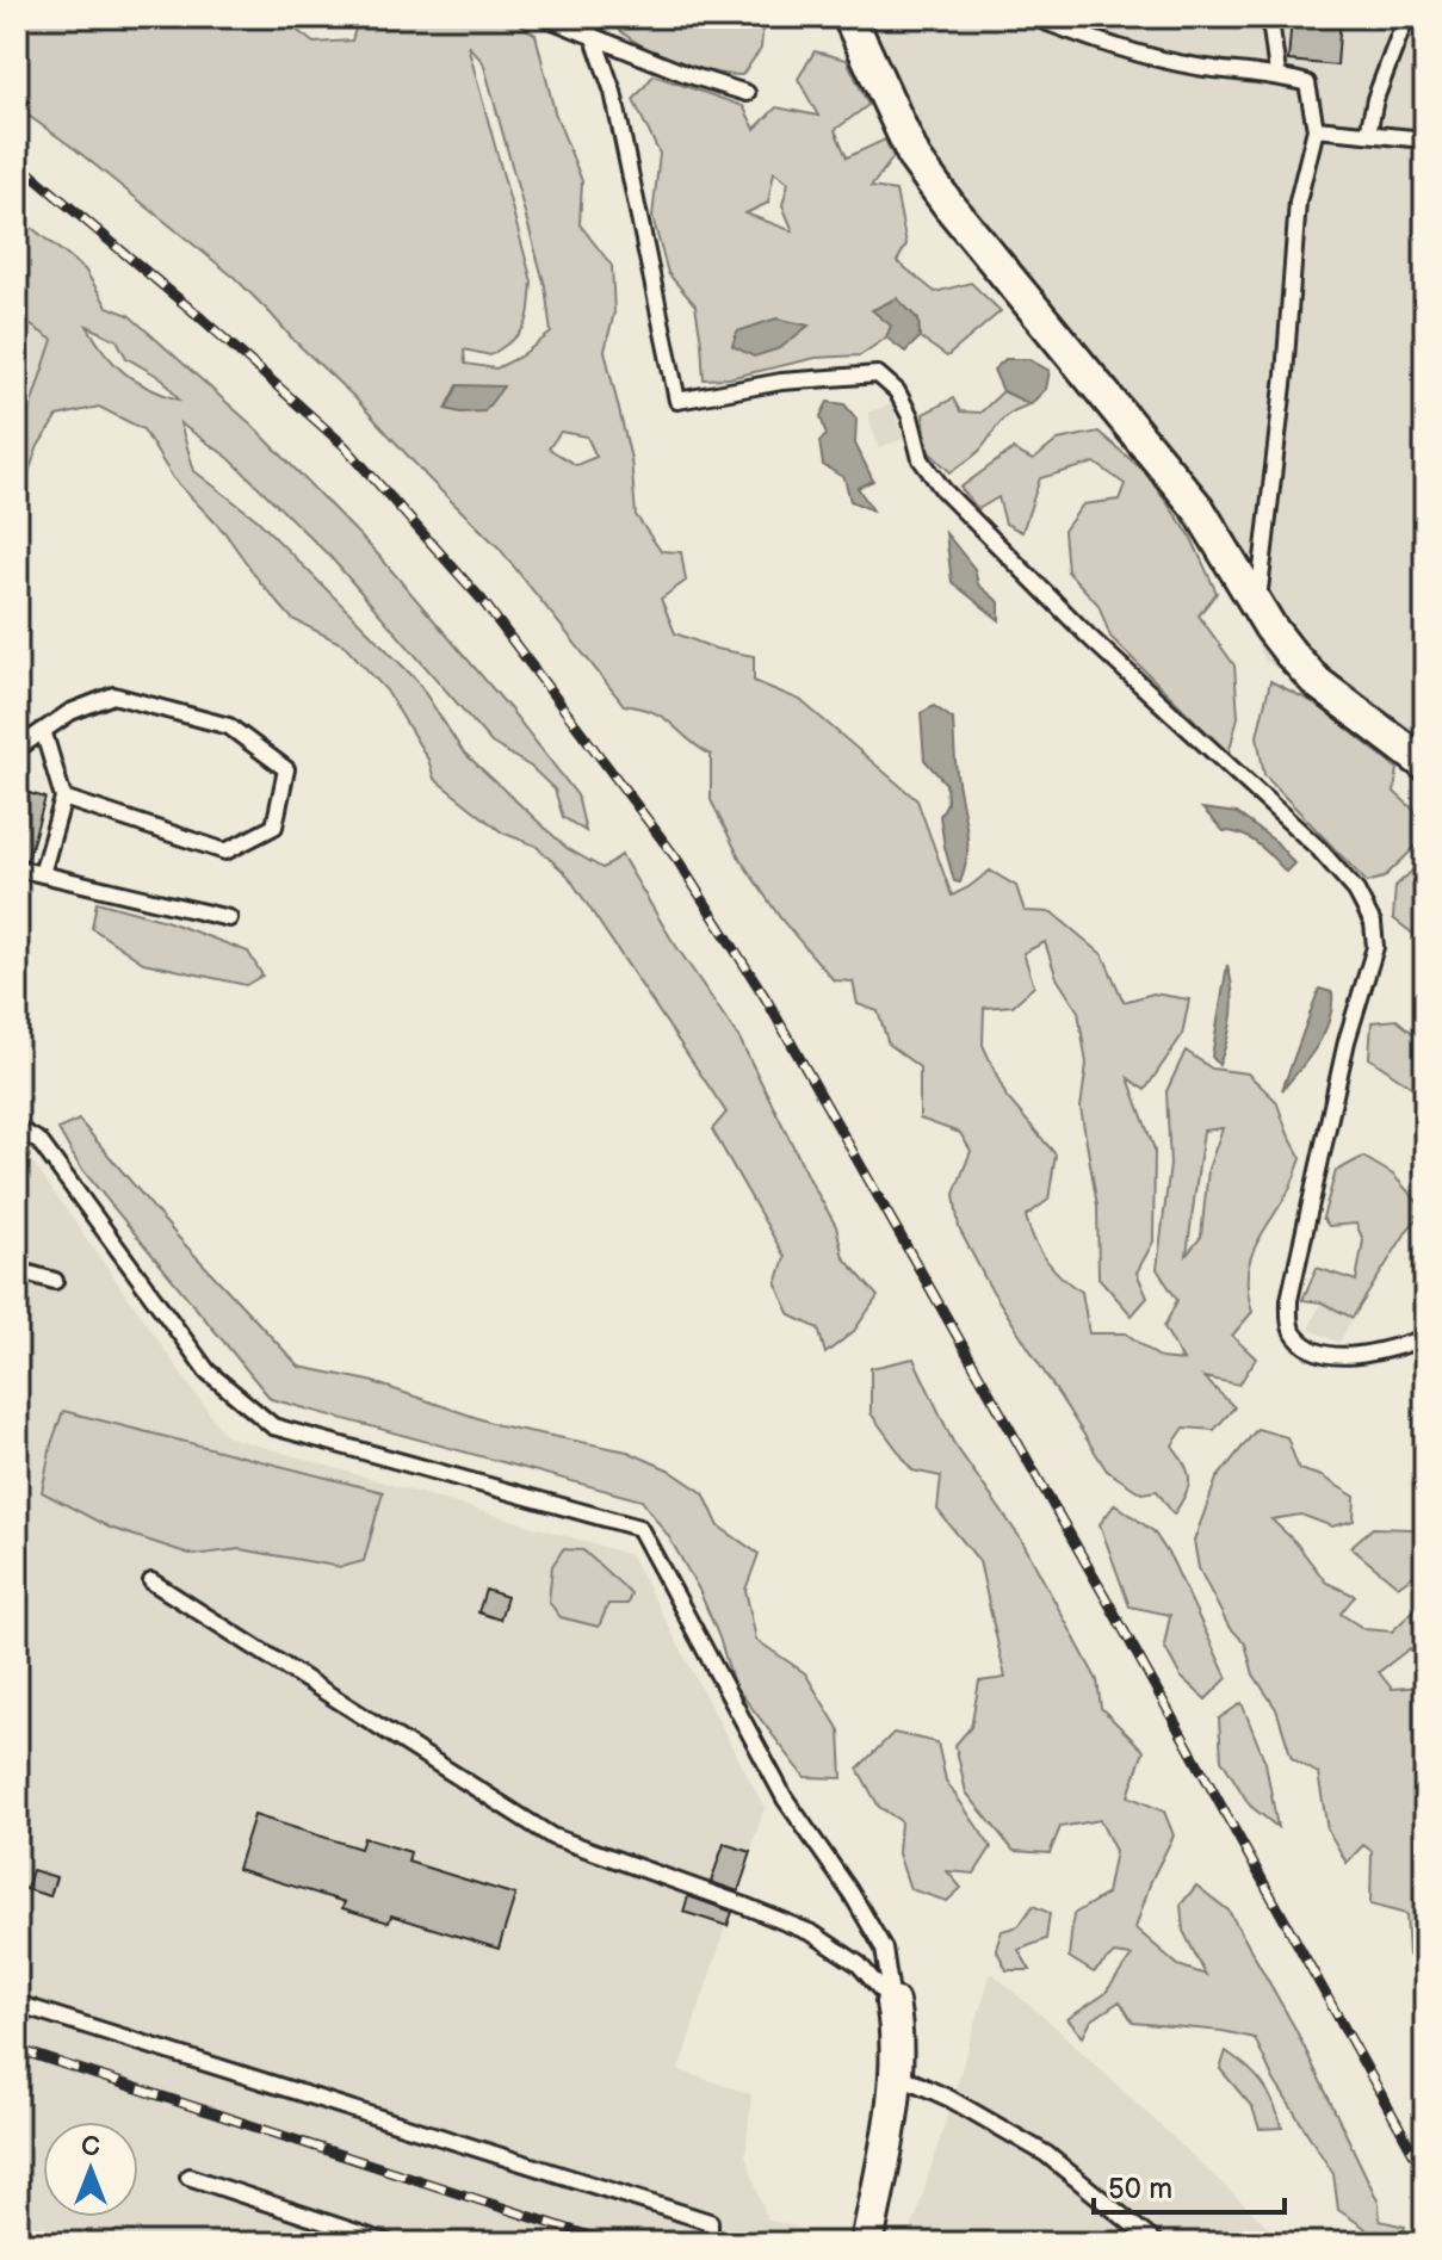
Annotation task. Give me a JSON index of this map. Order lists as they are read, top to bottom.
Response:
{
  "scale_bar": "50 m",
  "north": "top"
}
